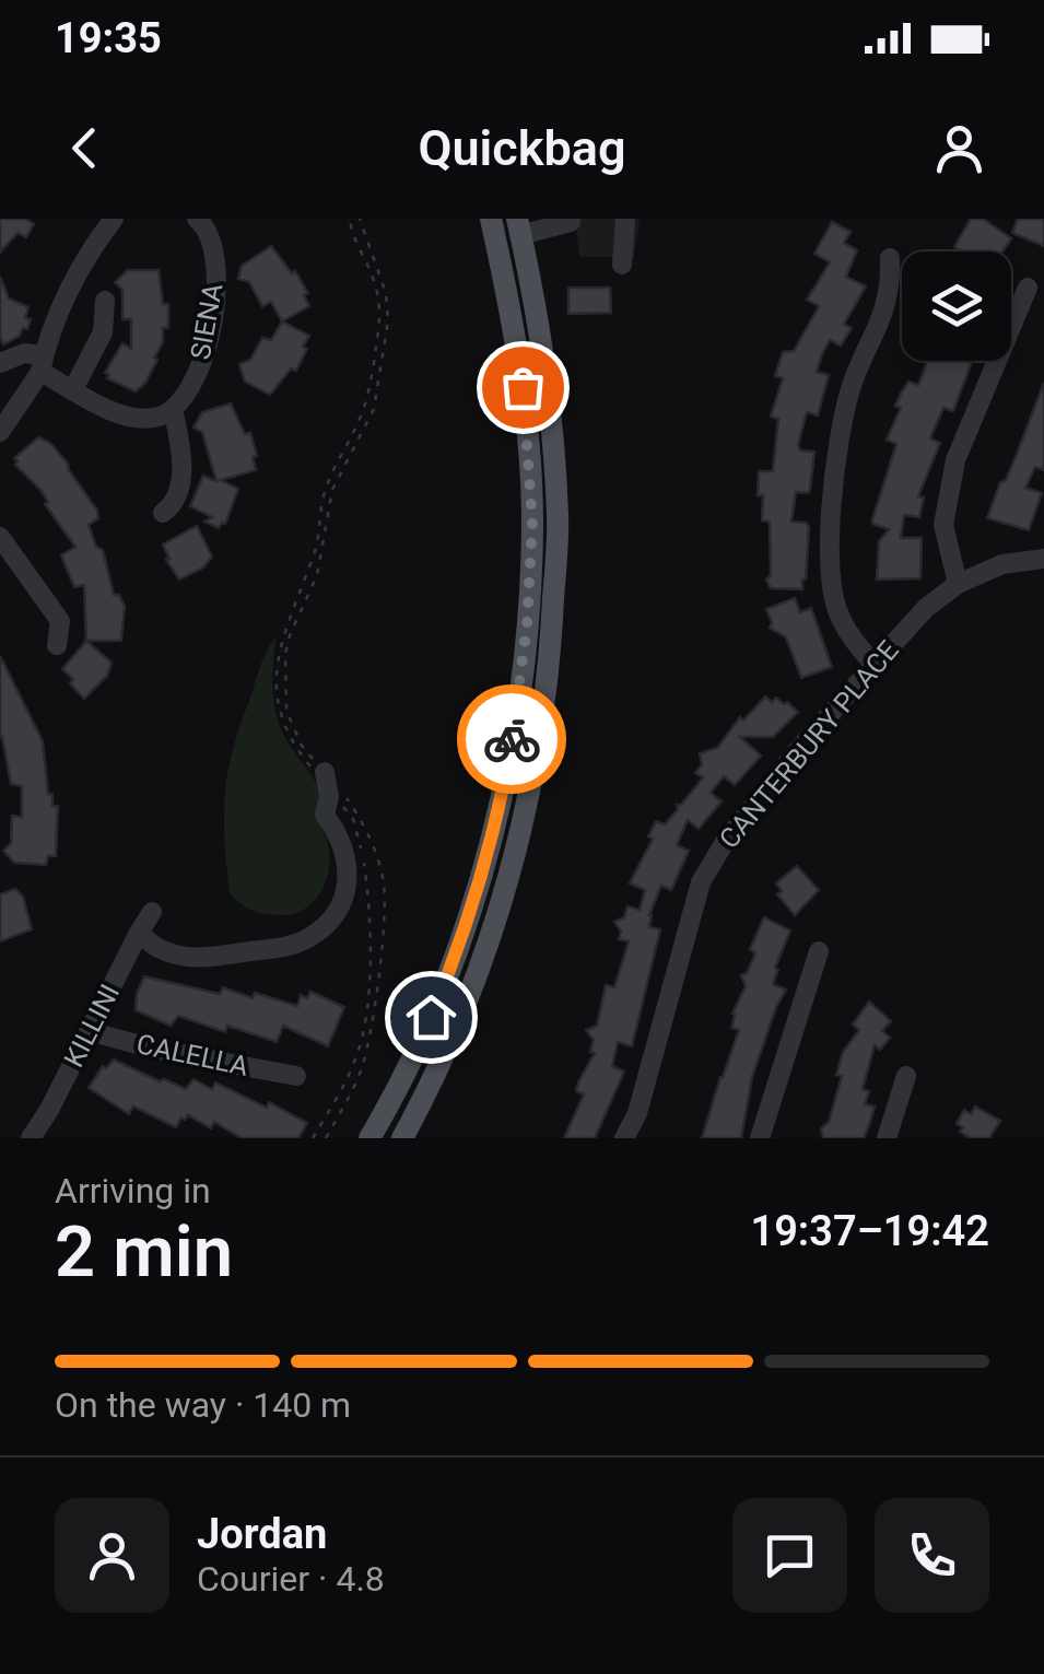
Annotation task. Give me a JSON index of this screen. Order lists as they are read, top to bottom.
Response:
{
  "streets": {
    "street": [
      "SIENA",
      "CANTERBURY PLACE",
      "KILLINI",
      "CALELLA"
    ]
  },
  "crossings": [
    ["KILLINI", "CALELLA"]
  ],
  "page": {
    "status": "19:35",
    "header": "Quickbag",
    "heading": ["2 min", "Arriving in", "19:37–19:42"],
    "panel": ["Jordan", "Courier · 4.8"],
    "bar": "On the way · 140 m"
  }
}
